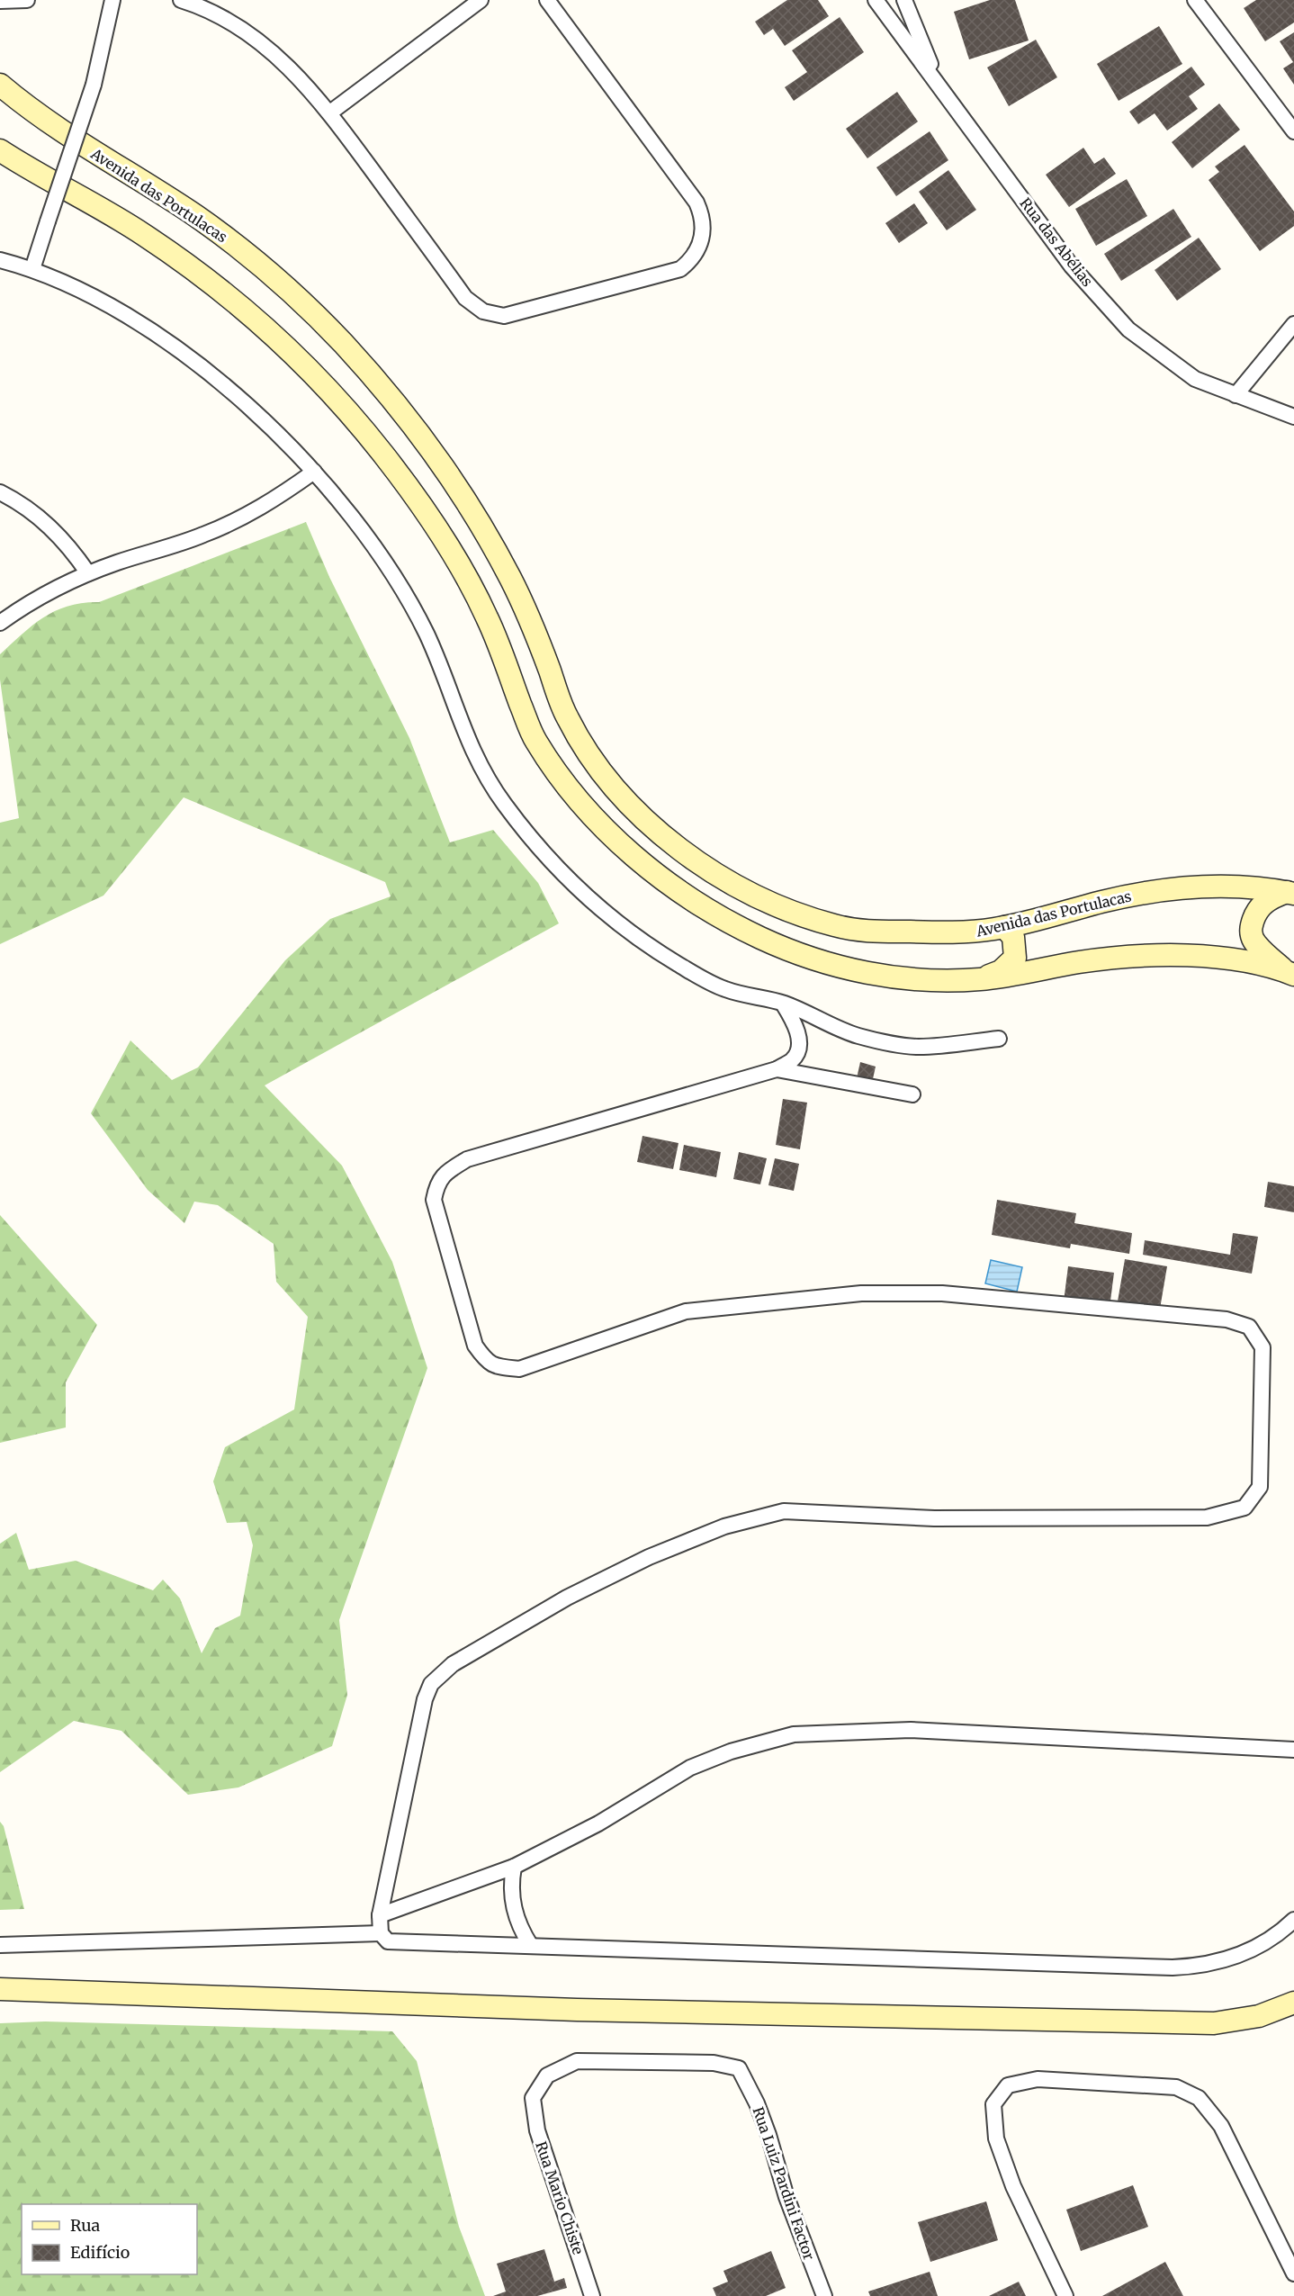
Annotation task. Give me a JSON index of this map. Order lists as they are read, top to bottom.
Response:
{
  "streets": {
    "street": [
      "Avenida das Portulacas",
      "Rua das Abélias",
      "Rua Luiz Pardini Factor",
      "Rua Mario Chiste"
    ]
  },
  "crossings": [
    ["Rua Luiz Pardini Factor", "Rua Mario Chiste"]
  ],
  "legend": ["Rua", "Edifício"]
}
